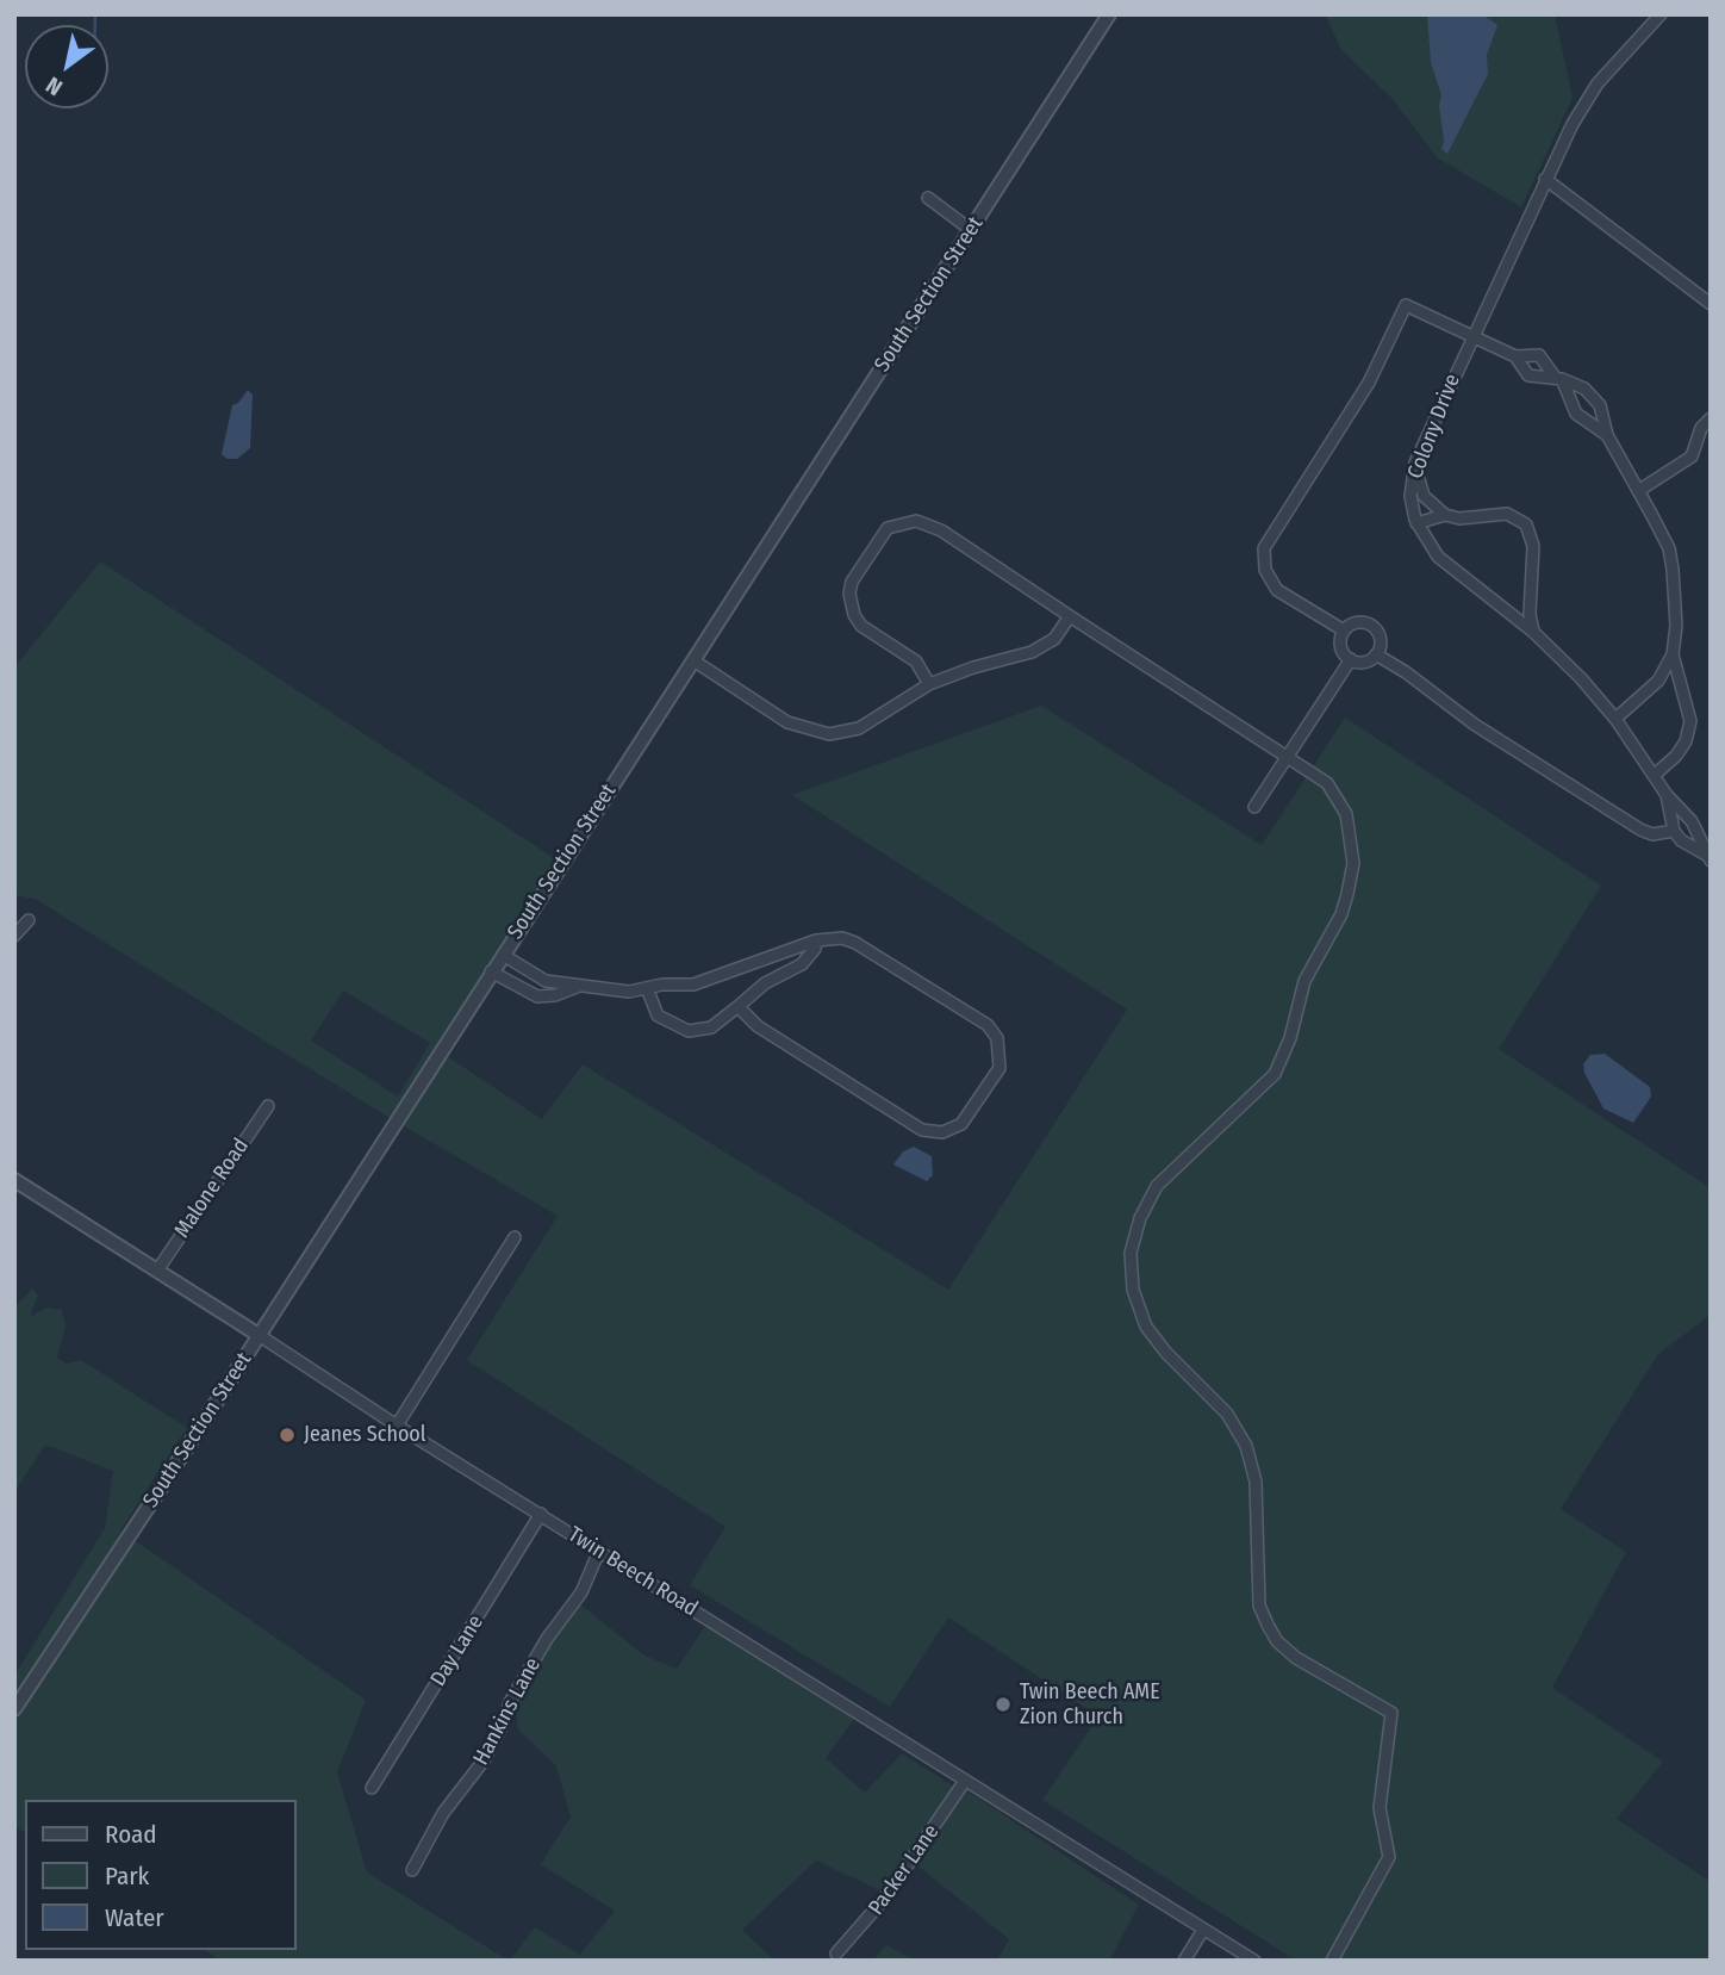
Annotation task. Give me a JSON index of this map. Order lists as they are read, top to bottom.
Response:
{
  "streets": {
    "street": [
      "South Section Street",
      "Colony Drive",
      "Malone Road",
      "Twin Beech Road",
      "Day Lane",
      "Hankins Lane",
      "Packer Lane"
    ]
  },
  "crossings": [
    ["South Section Street", "Twin Beech Road"],
    ["Malone Road", "Twin Beech Road"],
    ["Twin Beech Road", "Day Lane"],
    ["Twin Beech Road", "Hankins Lane"],
    ["Twin Beech Road", "Packer Lane"]
  ],
  "places": ["Jeanes School", "Twin Beech AME Zion Church"],
  "legend": ["Road", "Park", "Water"],
  "north": "bottom left"
}
